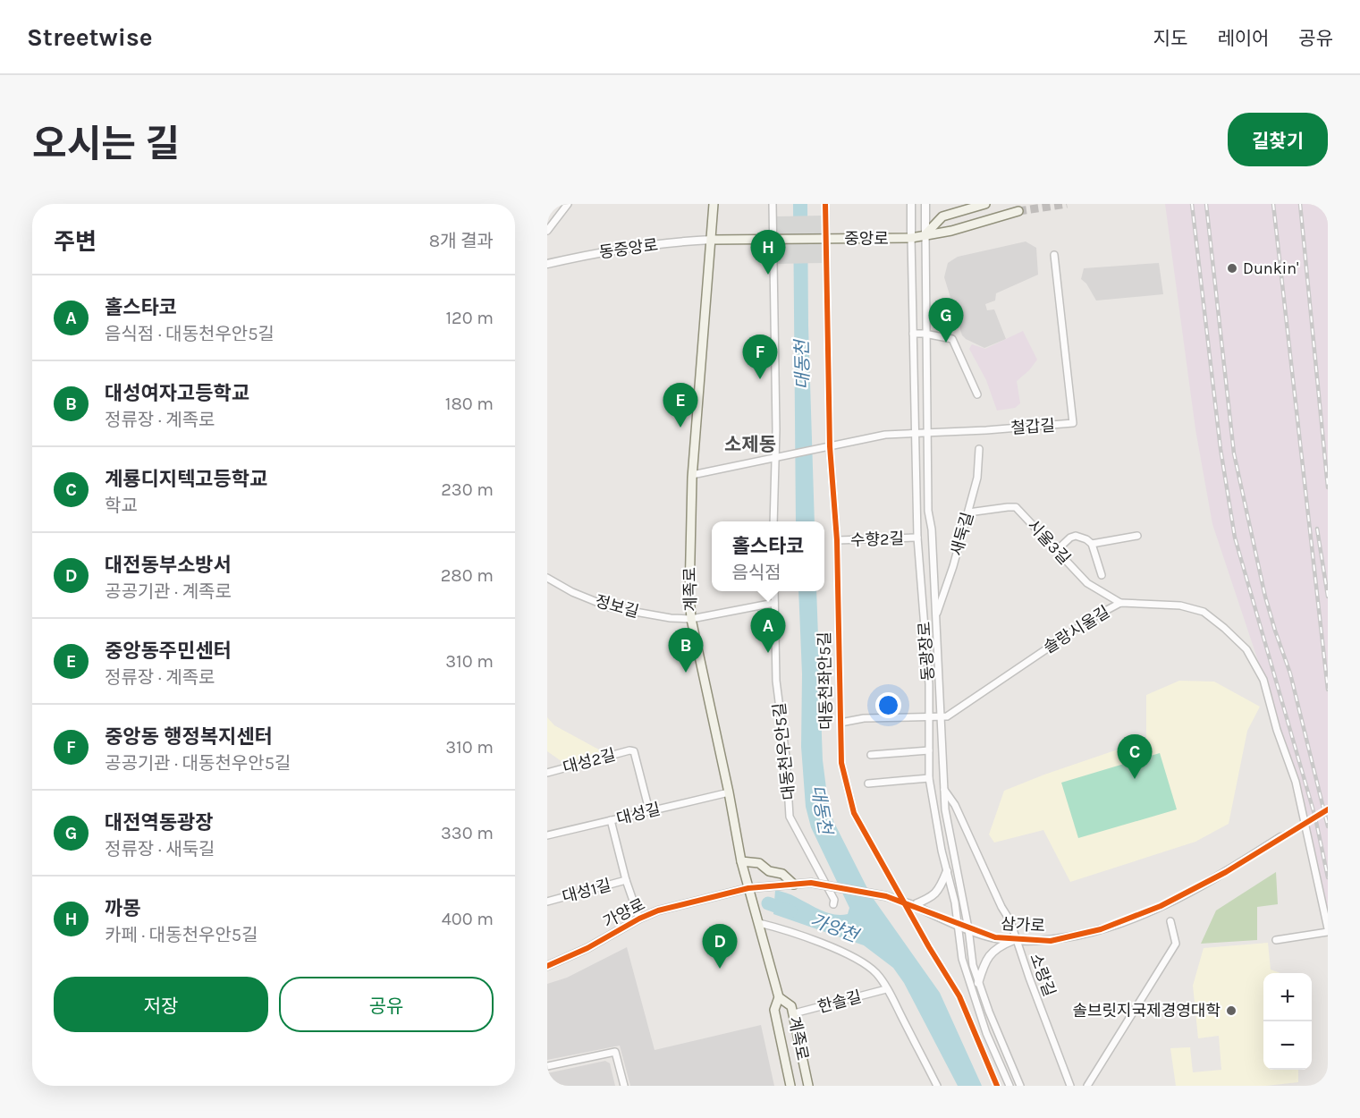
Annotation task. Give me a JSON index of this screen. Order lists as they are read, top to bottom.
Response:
{
  "streets": {
    "main road": ["중앙로", "계족로"],
    "street": [
      "동중앙로",
      "철갑길",
      "새둑길",
      "수향2길",
      "시울3길",
      "정보길",
      "솔랑시울길",
      "동광장로",
      "대동천좌안5길",
      "대동천우안5길",
      "대성2길",
      "대성길",
      "대성1길",
      "가양로",
      "삼가로",
      "소랑길",
      "한솔길"
    ]
  },
  "crossings": [
    ["중앙로", "동중앙로"],
    ["중앙로", "계족로"],
    ["중앙로", "동광장로"],
    ["중앙로", "대동천좌안5길"],
    ["동중앙로", "계족로"],
    ["철갑길", "동광장로"],
    ["철갑길", "대동천좌안5길"],
    ["새둑길", "시울3길"],
    ["새둑길", "동광장로"],
    ["수향2길", "동광장로"],
    ["수향2길", "대동천좌안5길"],
    ["시울3길", "솔랑시울길"],
    ["계족로", "정보길"],
    ["계족로", "대성길"],
    ["계족로", "가양로"],
    ["계족로", "삼가로"],
    ["계족로", "한솔길"],
    ["정보길", "대동천우안5길"],
    ["솔랑시울길", "동광장로"],
    ["솔랑시울길", "대동천좌안5길"],
    ["동광장로", "삼가로"],
    ["동광장로", "소랑길"],
    ["대성2길", "대성길"],
    ["가양로", "삼가로"],
    ["삼가로", "소랑길"]
  ],
  "districts": ["소제동"],
  "water": ["대동천", "가양천"],
  "places": ["Dunkin'", "솔브릿지국제경영대학"],
  "page": {
    "header": "Streetwise",
    "nav": ["지도", "레이어", "공유"],
    "title": "오시는 길",
    "buttons": [
      "길찾기",
      ["저장", "공유"]
    ],
    "heading": ["주변", "8개 결과"],
    "pins": [
      "H",
      "G",
      "F",
      "E",
      "A",
      "B",
      "C",
      "D"
    ],
    "list": [
      {
        "mark": "A",
        "name": "홀스타코",
        "note": "음식점 · 대동천우안5길",
        "value": "120 m"
      },
      {
        "mark": "B",
        "name": "대성여자고등학교",
        "note": "정류장 · 계족로",
        "value": "180 m"
      },
      {
        "mark": "C",
        "name": "계룡디지텍고등학교",
        "note": "학교",
        "value": "230 m"
      },
      {
        "mark": "D",
        "name": "대전동부소방서",
        "note": "공공기관 · 계족로",
        "value": "280 m"
      },
      {
        "mark": "E",
        "name": "중앙동주민센터",
        "note": "정류장 · 계족로",
        "value": "310 m"
      },
      {
        "mark": "F",
        "name": "중앙동 행정복지센터",
        "note": "공공기관 · 대동천우안5길",
        "value": "310 m"
      },
      {
        "mark": "G",
        "name": "대전역동광장",
        "note": "정류장 · 새둑길",
        "value": "330 m"
      },
      {
        "mark": "H",
        "name": "까몽",
        "note": "카페 · 대동천우안5길",
        "value": "400 m"
      }
    ],
    "popup": ["홀스타코", "음식점"],
    "map_buttons": ["+", "−"]
  }
}
